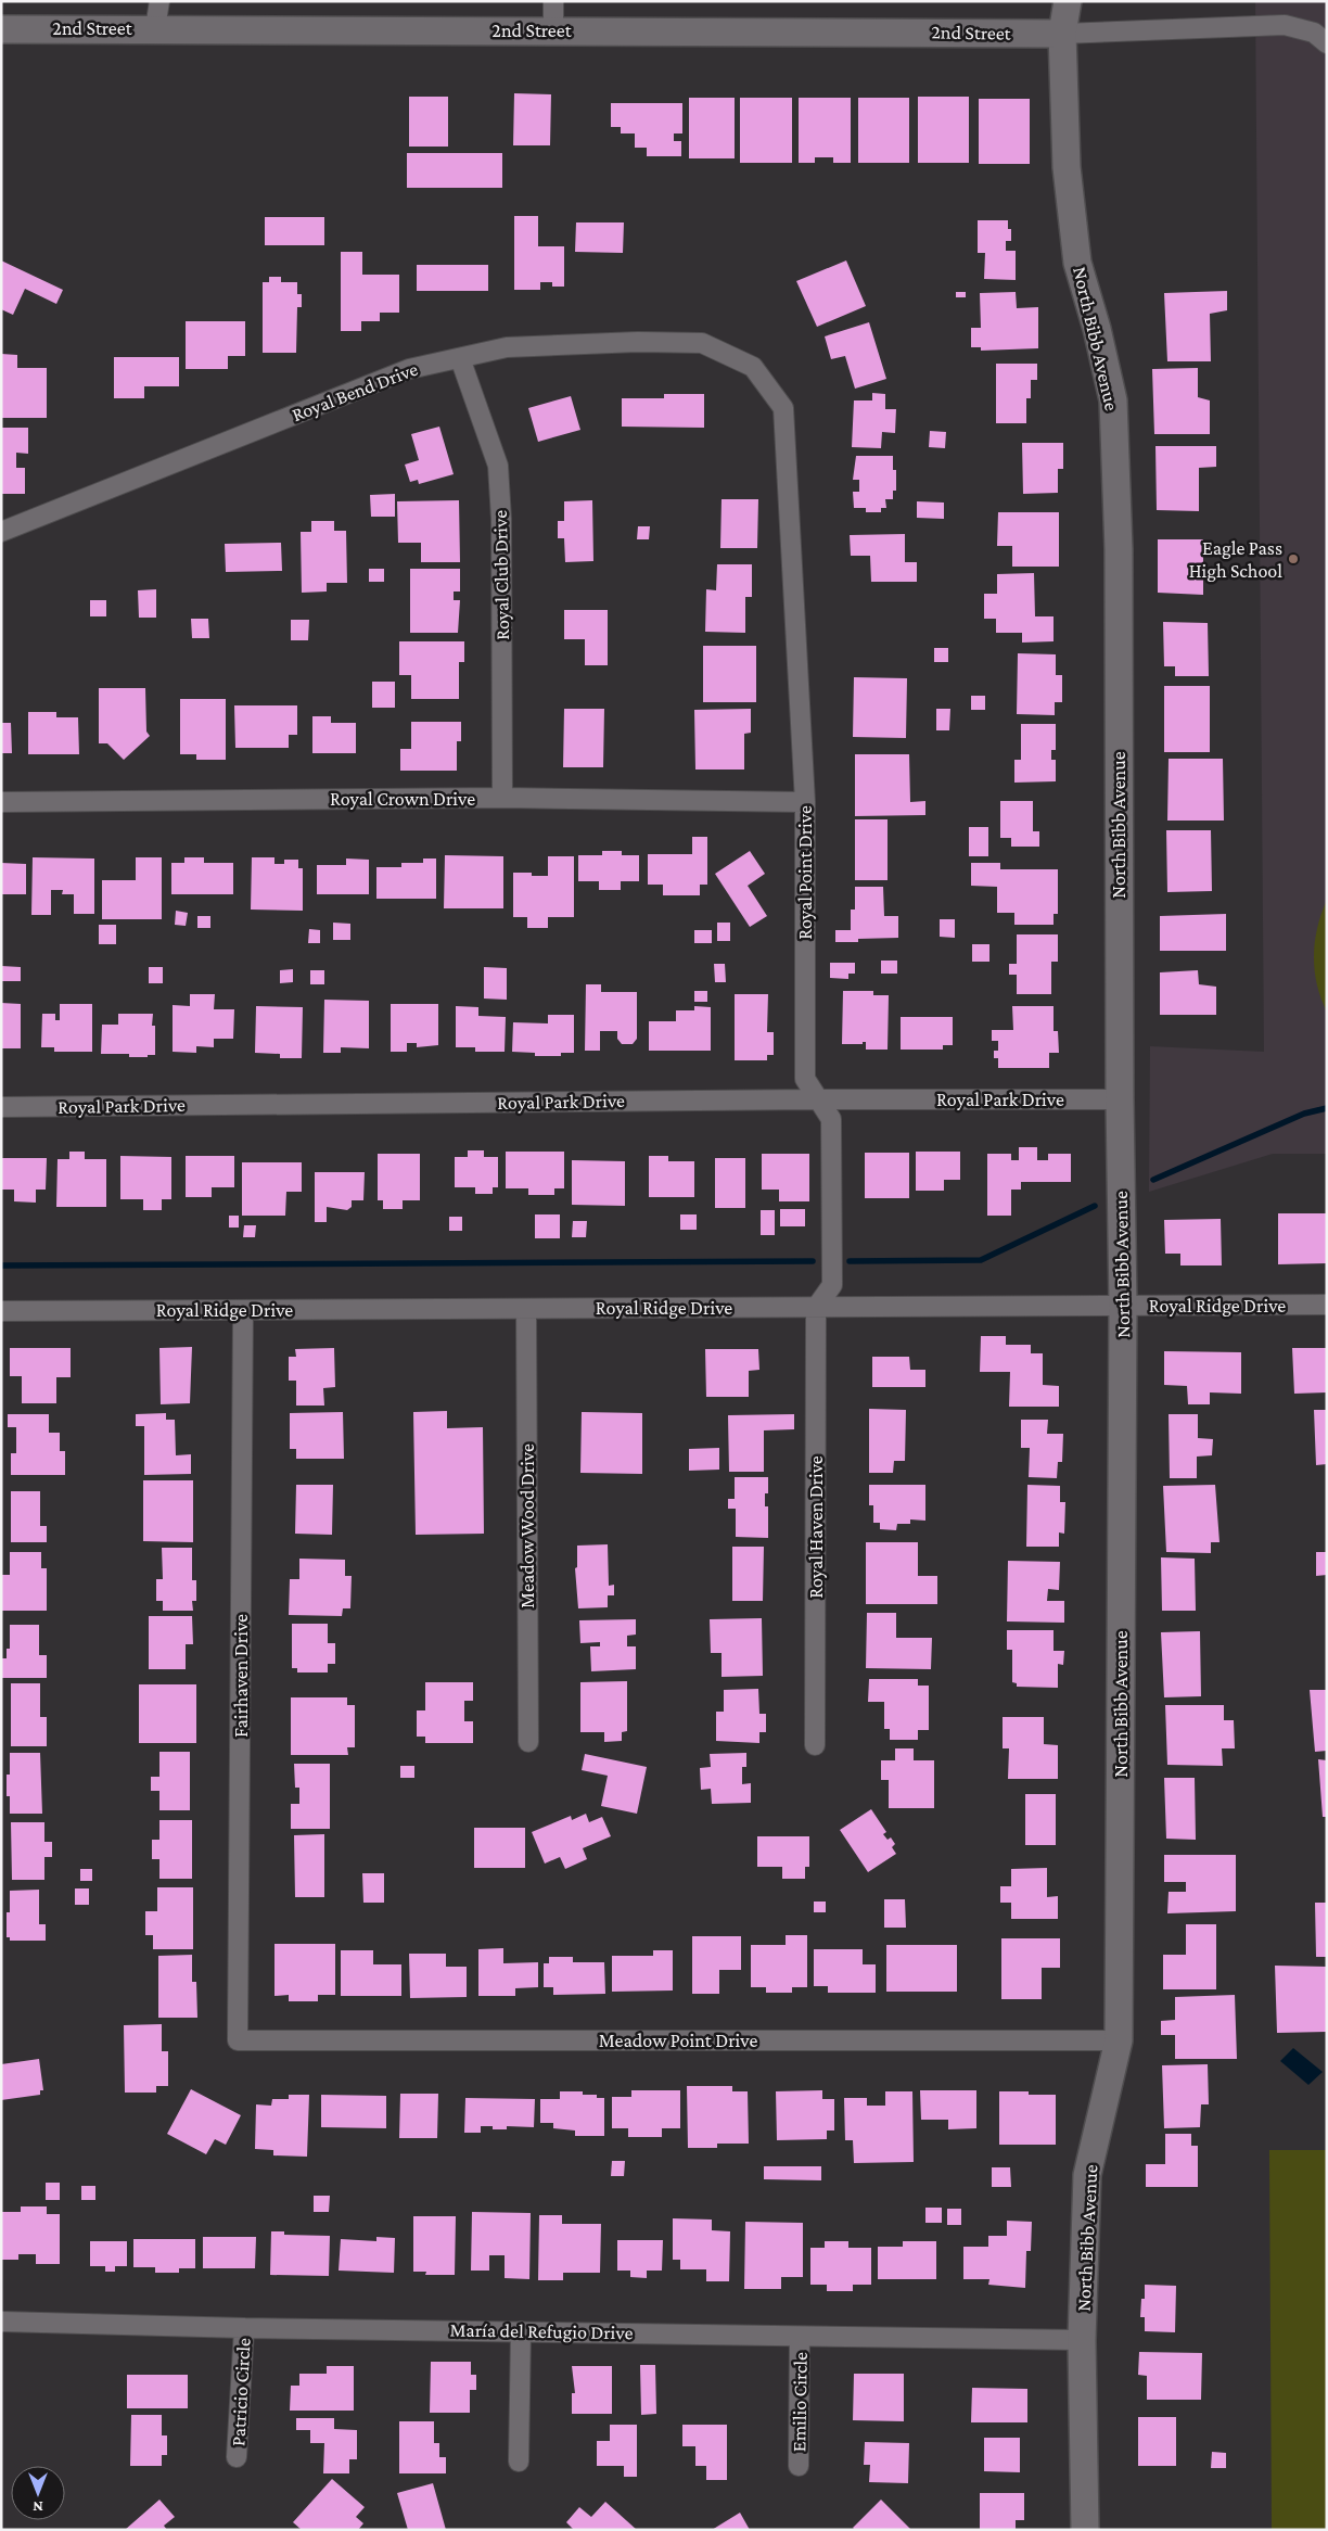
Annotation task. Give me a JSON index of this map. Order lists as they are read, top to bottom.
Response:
{
  "streets": {
    "main road": ["2nd Street", "North Bibb Avenue"],
    "street": [
      "Royal Bend Drive",
      "Royal Club Drive",
      "Royal Crown Drive",
      "Royal Point Drive",
      "Royal Park Drive",
      "Royal Ridge Drive",
      "Meadow Wood Drive",
      "Royal Haven Drive",
      "Fairhaven Drive",
      "Meadow Point Drive",
      "María del Refugio Drive",
      "Patricio Circle",
      "Emilio Circle"
    ]
  },
  "crossings": [
    ["2nd Street", "North Bibb Avenue"],
    ["North Bibb Avenue", "Royal Park Drive"],
    ["North Bibb Avenue", "Royal Ridge Drive"],
    ["North Bibb Avenue", "Meadow Point Drive"],
    ["North Bibb Avenue", "María del Refugio Drive"],
    ["Royal Bend Drive", "Royal Club Drive"],
    ["Royal Bend Drive", "Royal Point Drive"],
    ["Royal Club Drive", "Royal Crown Drive"],
    ["Royal Crown Drive", "Royal Point Drive"],
    ["Royal Point Drive", "Royal Park Drive"],
    ["Royal Point Drive", "Royal Ridge Drive"],
    ["Royal Point Drive", "Royal Haven Drive"],
    ["Royal Ridge Drive", "Meadow Wood Drive"],
    ["Royal Ridge Drive", "Royal Haven Drive"],
    ["Royal Ridge Drive", "Fairhaven Drive"],
    ["Fairhaven Drive", "Meadow Point Drive"],
    ["María del Refugio Drive", "Patricio Circle"],
    ["María del Refugio Drive", "Emilio Circle"]
  ],
  "places": ["Eagle Pass High School"],
  "north": "bottom"
}
